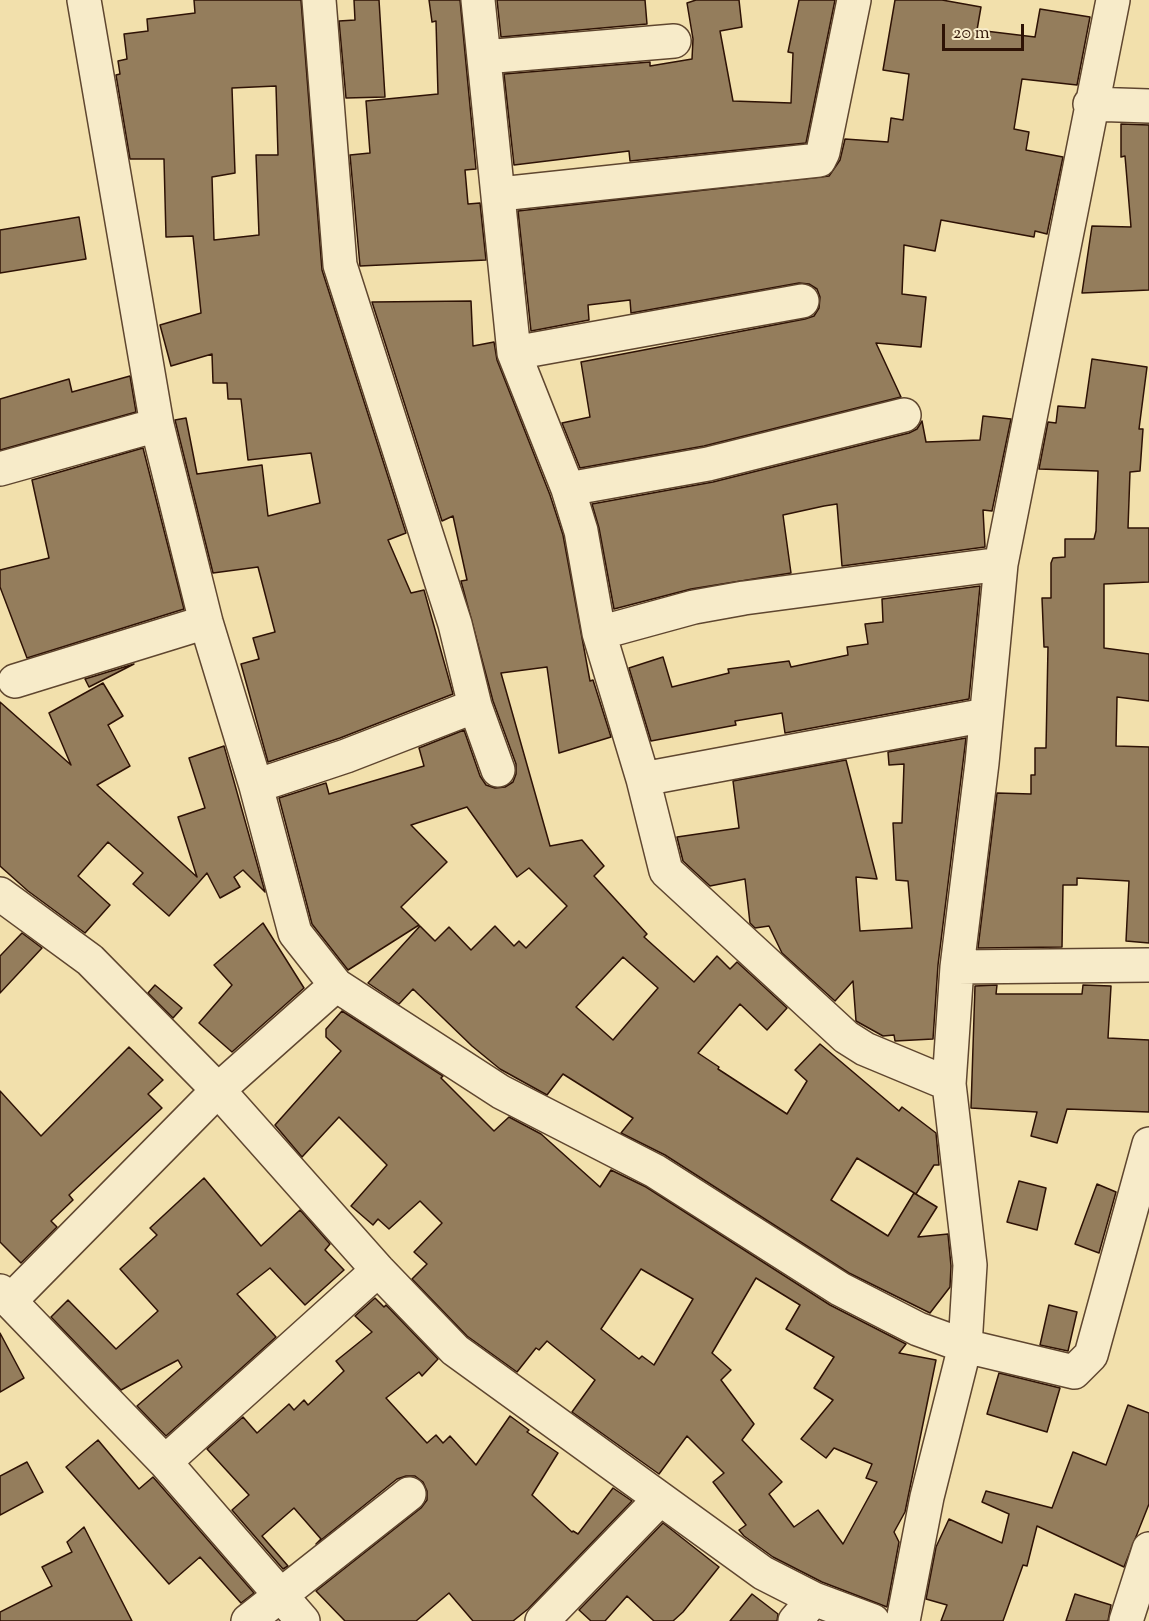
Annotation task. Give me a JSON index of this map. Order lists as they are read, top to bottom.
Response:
{
  "scale_bar": "20 m"
}
